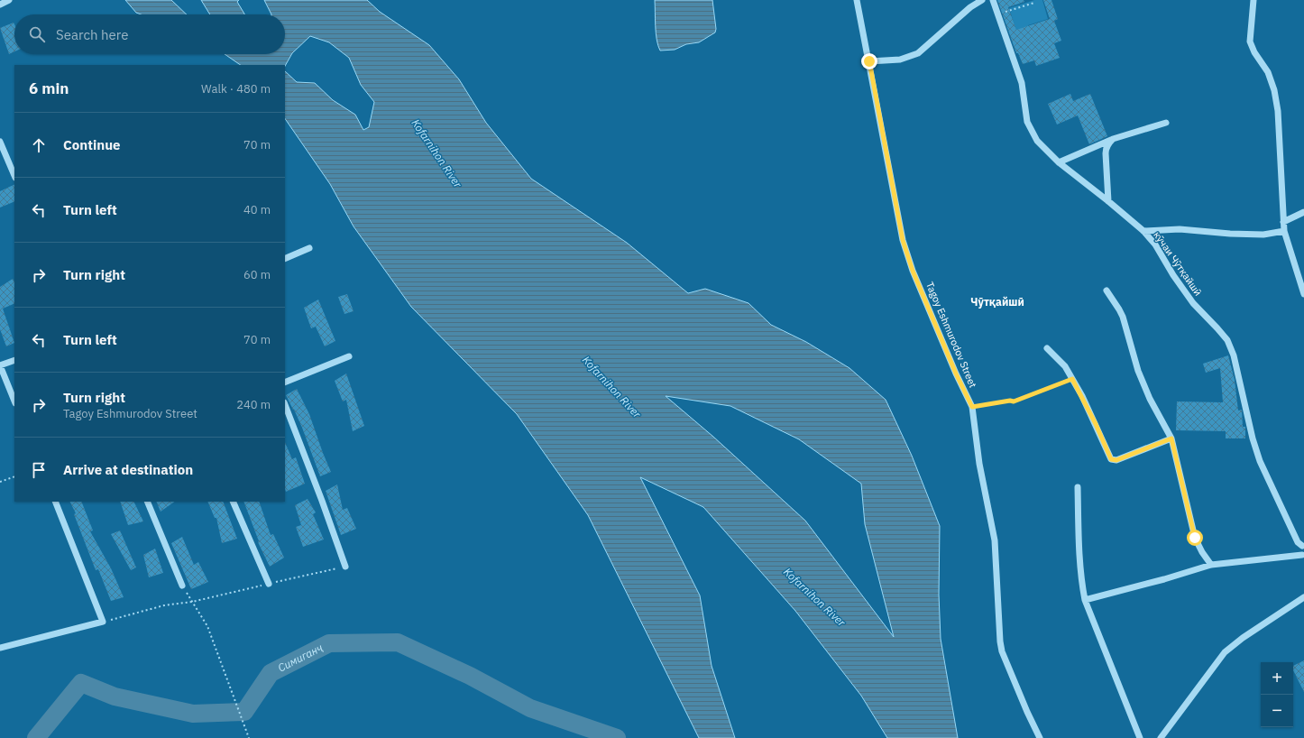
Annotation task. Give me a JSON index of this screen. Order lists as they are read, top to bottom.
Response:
{
  "streets": {
    "street": ["кӯчаи Чӯтқайшӣ", "Tagoy Eshmurodov Street"]
  },
  "districts": ["Чӯтқайшӣ"],
  "water": ["Kofarnihon River", "Симиганҷ"],
  "page": {
    "search": "Search here",
    "heading": ["6 min", "Walk · 480 m"],
    "list": [
      ["Continue", "70 m"],
      ["Turn left", "40 m"],
      ["Turn right", "60 m"],
      ["Turn left", "70 m"],
      ["Turn right", "Tagoy Eshmurodov Street", "240 m"],
      "Arrive at destination"
    ],
    "map_buttons": ["+", "−"]
  }
}
